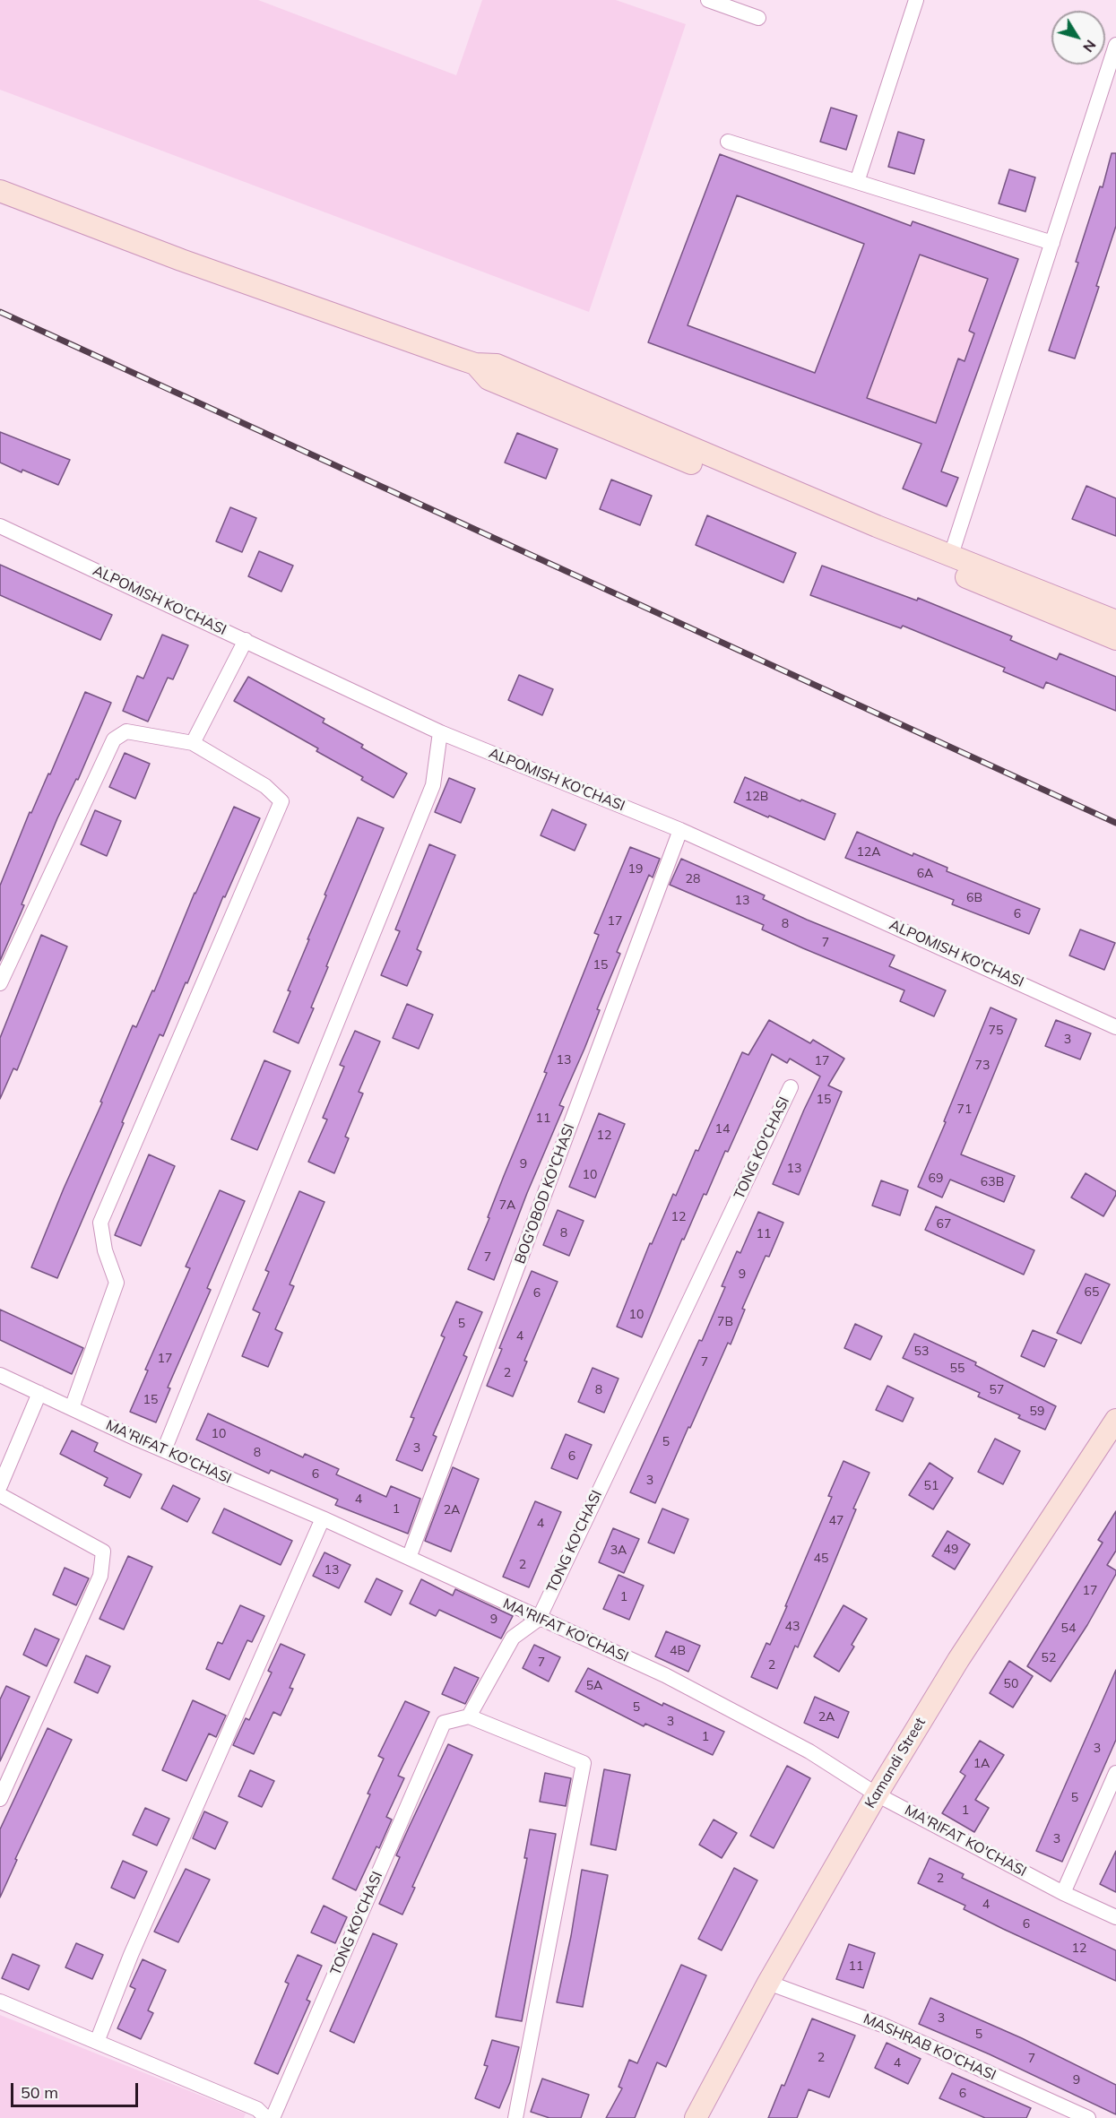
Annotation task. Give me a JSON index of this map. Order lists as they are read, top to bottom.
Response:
{
  "streets": {
    "main road": ["Kamandi Street"],
    "street": [
      "ALPOMISH KO'CHASI",
      "TONG KO'CHASI",
      "BOG'OBOD KO'CHASI",
      "MA'RIFAT KO'CHASI",
      "MASHRAB KO'CHASI"
    ]
  },
  "crossings": [
    ["ALPOMISH KO'CHASI", "BOG'OBOD KO'CHASI"],
    ["TONG KO'CHASI", "MA'RIFAT KO'CHASI"],
    ["BOG'OBOD KO'CHASI", "MA'RIFAT KO'CHASI"],
    ["MA'RIFAT KO'CHASI", "Kamandi Street"],
    ["Kamandi Street", "MASHRAB KO'CHASI"]
  ],
  "house_numbers": [
    "12B",
    "12A",
    "19",
    "6A",
    "28",
    "6B",
    "13",
    "6",
    "17",
    "8",
    "7",
    "15",
    "75",
    "3",
    "13",
    "17",
    "73",
    "15",
    "71",
    "11",
    "14",
    "12",
    "9",
    "13",
    "10",
    "69",
    "63B",
    "7A",
    "12",
    "67",
    "8",
    "11",
    "7",
    "9",
    "65",
    "6",
    "10",
    "7B",
    "5",
    "4",
    "53",
    "17",
    "7",
    "55",
    "2",
    "8",
    "57",
    "15",
    "59",
    "10",
    "5",
    "3",
    "8",
    "6",
    "6",
    "3",
    "51",
    "4",
    "1",
    "2A",
    "47",
    "4",
    "49",
    "3A",
    "45",
    "2",
    "13",
    "17",
    "1",
    "9",
    "43",
    "54",
    "4B",
    "52",
    "7",
    "2",
    "50",
    "5A",
    "5",
    "2A",
    "3",
    "1",
    "3",
    "1A",
    "5",
    "1",
    "3",
    "2",
    "4",
    "6",
    "12",
    "11",
    "3",
    "5",
    "2",
    "7",
    "4",
    "9",
    "6"
  ],
  "scale_bar": "50 m",
  "north": "bottom right"
}
